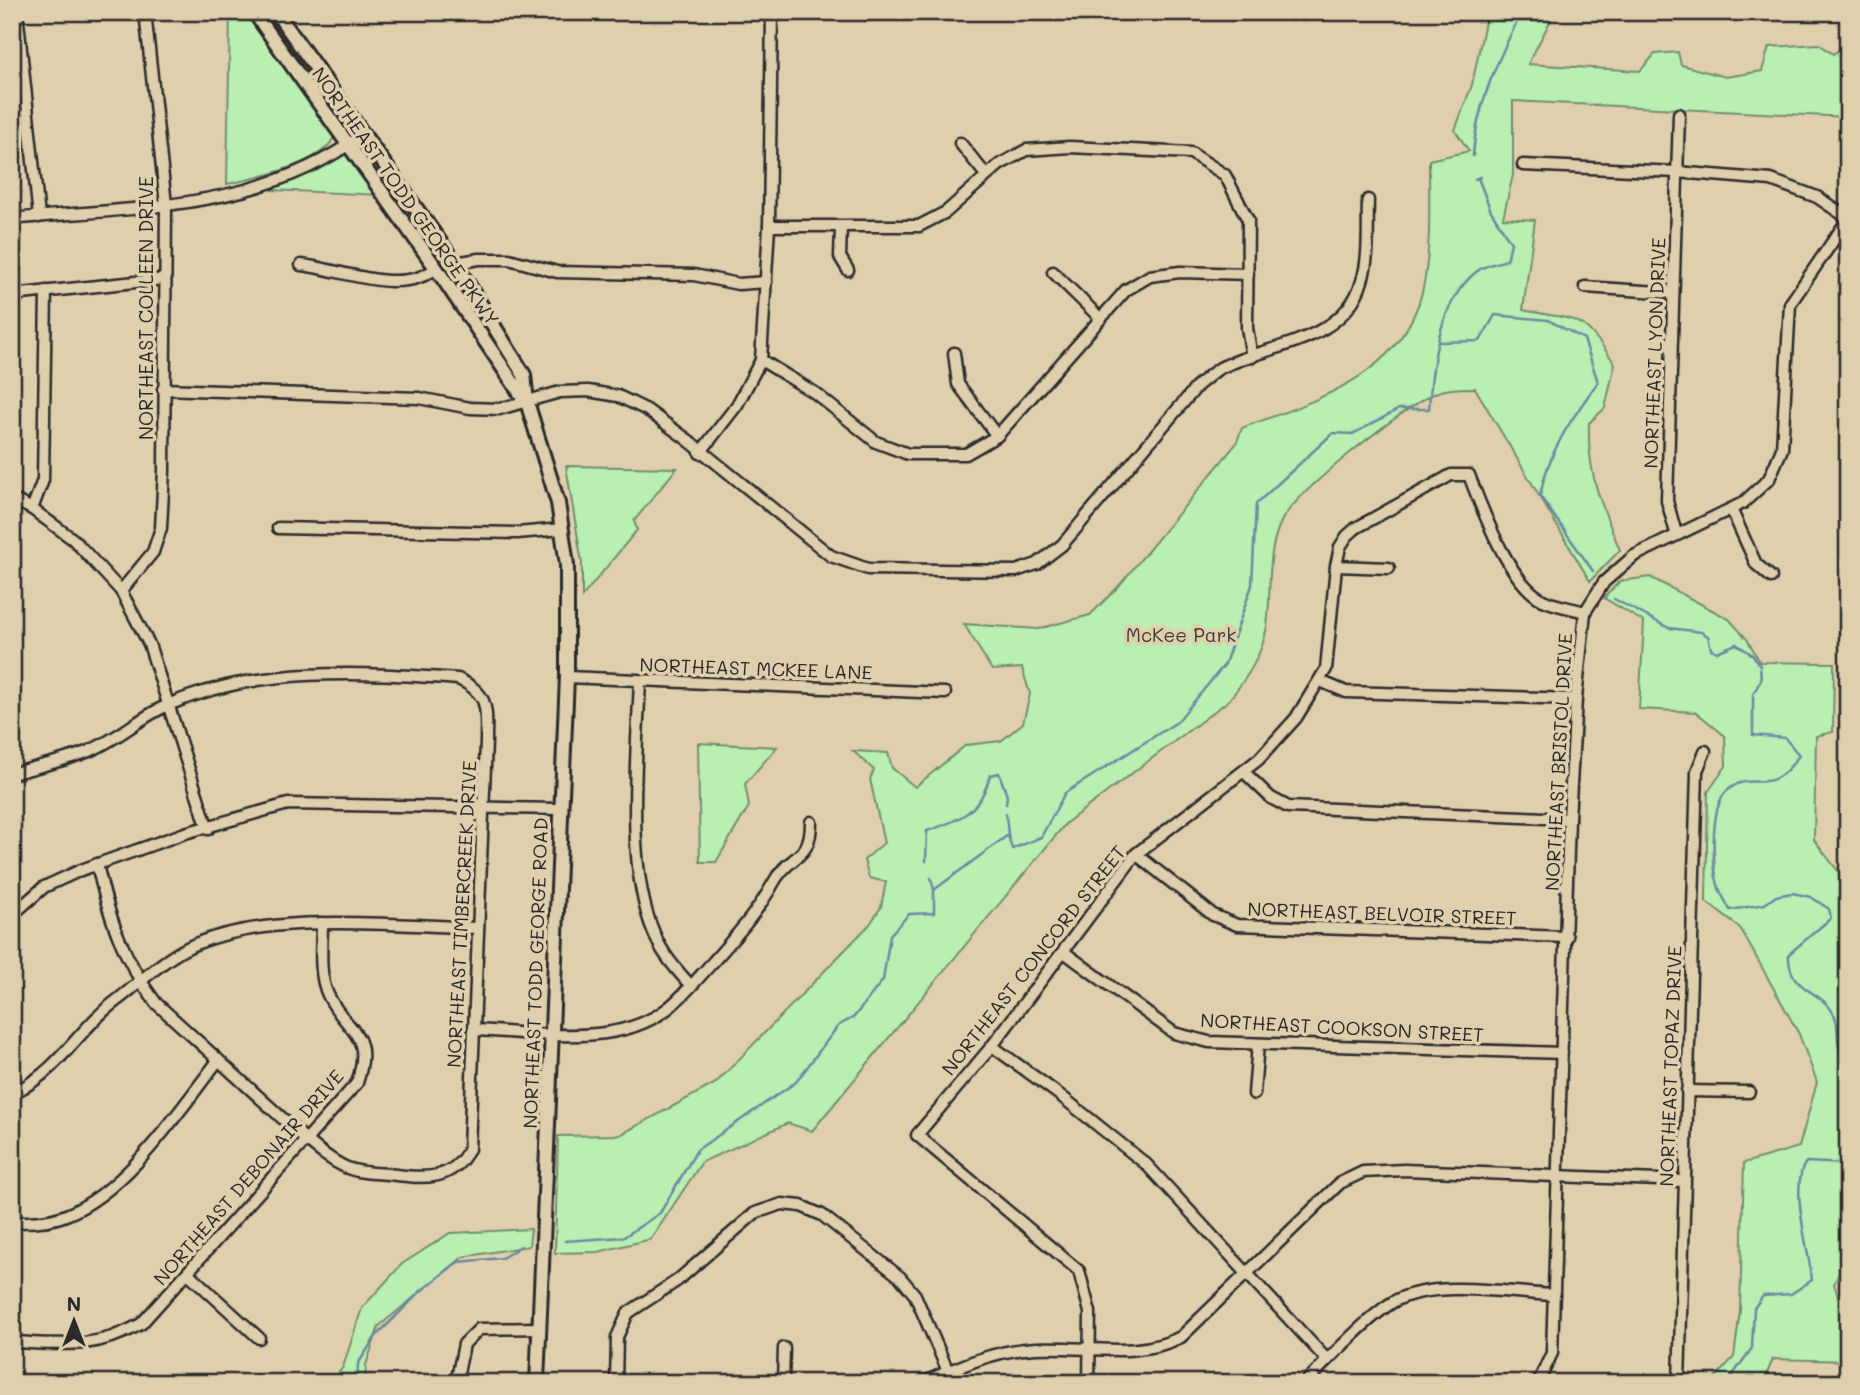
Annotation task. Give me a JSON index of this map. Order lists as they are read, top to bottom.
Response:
{
  "streets": {
    "main road": ["NORTHEAST TODD GEORGE PKWY", "NORTHEAST TODD GEORGE ROAD"],
    "street": [
      "NORTHEAST COLLEEN DRIVE",
      "NORTHEAST LYON DRIVE",
      "NORTHEAST MCKEE LANE",
      "NORTHEAST BRISTOL DRIVE",
      "NORTHEAST BELVOIR STREET",
      "NORTHEAST TIMBERCREEK DRIVE",
      "NORTHEAST CONCORD STREET",
      "NORTHEAST COOKSON STREET",
      "NORTHEAST TOPAZ DRIVE",
      "NORTHEAST DEBONAIR DRIVE"
    ]
  },
  "crossings": [
    ["NORTHEAST TODD GEORGE PKWY", "NORTHEAST TODD GEORGE ROAD"],
    ["NORTHEAST LYON DRIVE", "NORTHEAST BRISTOL DRIVE"],
    ["NORTHEAST MCKEE LANE", "NORTHEAST TODD GEORGE ROAD"],
    ["NORTHEAST BRISTOL DRIVE", "NORTHEAST BELVOIR STREET"],
    ["NORTHEAST BRISTOL DRIVE", "NORTHEAST CONCORD STREET"],
    ["NORTHEAST BRISTOL DRIVE", "NORTHEAST COOKSON STREET"],
    ["NORTHEAST BELVOIR STREET", "NORTHEAST CONCORD STREET"],
    ["NORTHEAST TIMBERCREEK DRIVE", "NORTHEAST DEBONAIR DRIVE"],
    ["NORTHEAST CONCORD STREET", "NORTHEAST COOKSON STREET"]
  ],
  "parks": ["McKee Park"],
  "north": "top"
}
